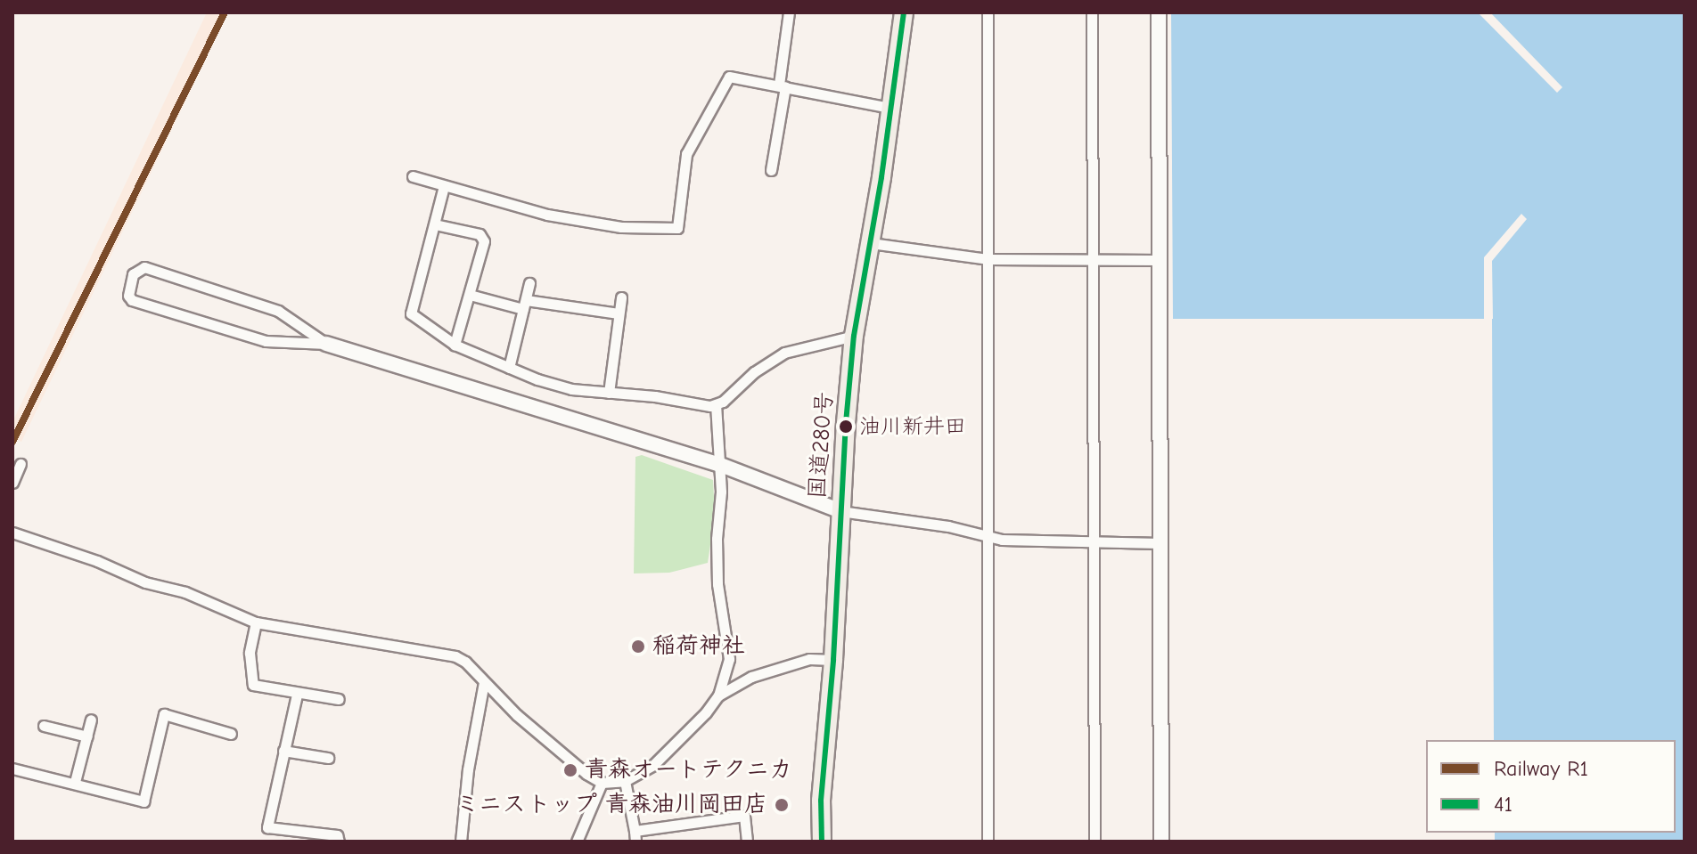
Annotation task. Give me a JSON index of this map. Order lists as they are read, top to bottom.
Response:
{
  "streets": {
    "highway": ["国道280号"]
  },
  "places": [
    "油川新井田",
    "稲荷神社",
    "青森オートテクニカ",
    "ミニストップ 青森油川岡田店"
  ],
  "lines": ["rail line R1", "transit line 41"],
  "legend": ["Railway R1", "41"]
}
